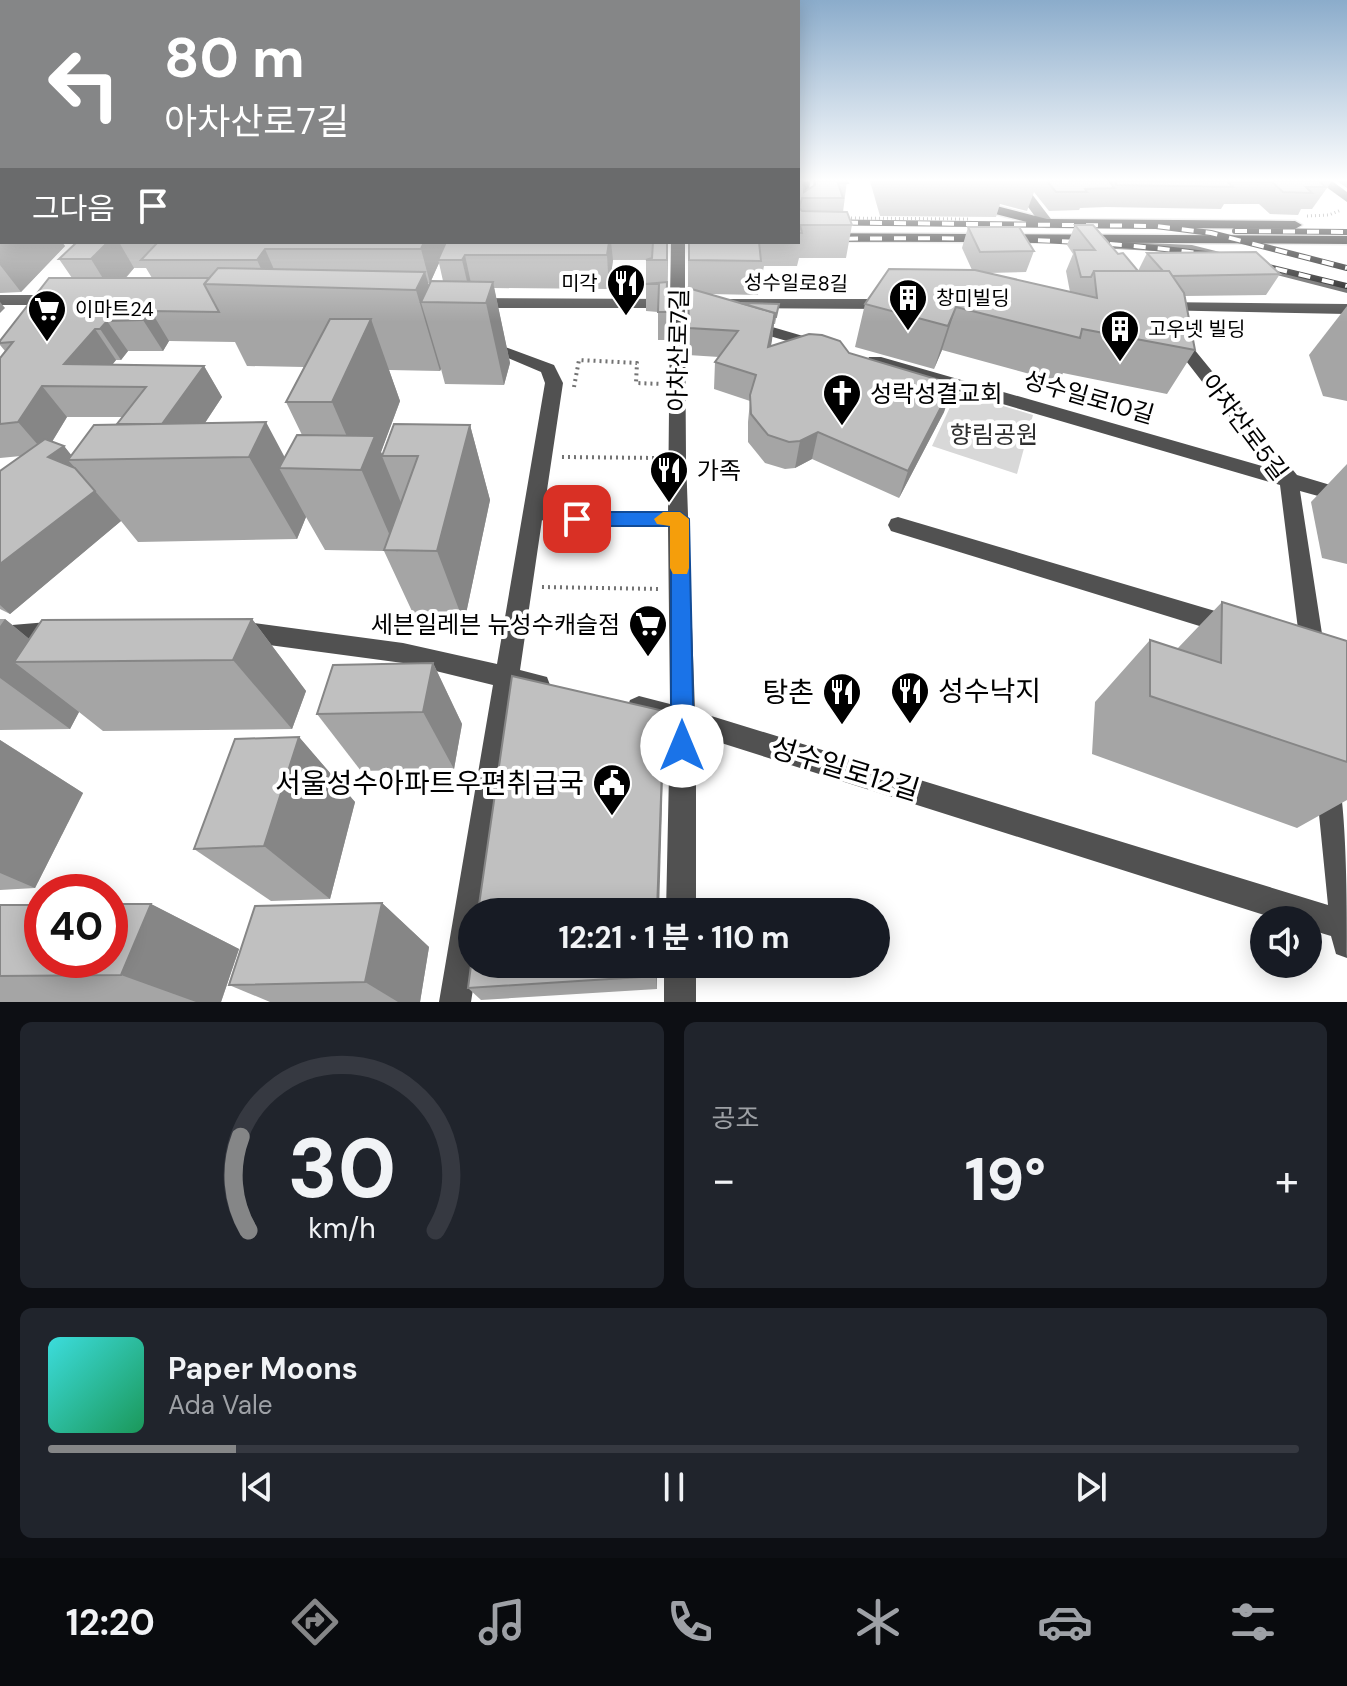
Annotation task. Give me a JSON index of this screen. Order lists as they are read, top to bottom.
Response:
{
  "streets": {
    "street": [
      "성수일로8길",
      "아차산로7길",
      "성수일로10길",
      "아차산로5길",
      "성수일로12길"
    ]
  },
  "crossings": [
    ["성수일로8길", "아차산로7길"],
    ["아차산로7길", "성수일로12길"],
    ["성수일로10길", "아차산로5길"]
  ],
  "parks": ["향림공원"],
  "places": {
    "restaurant": [
      "미각",
      "가족",
      "성수낙지",
      "탕촌"
    ],
    "building": ["창미빌딩", "고우넷 빌딩"],
    "supermarket": ["이마트24", "세븐일레븐 뉴성수캐슬점"],
    "church": ["성락성결교회"],
    "public building": ["서울성수아파트우편취급국"]
  },
  "page": {
    "turn": ["80 m", "아차산로7길"],
    "then": "그다음",
    "limit": "40",
    "trip": "12:21 · 1 분 · 110 m",
    "tile": "공조",
    "heat": ["−", "19°", "+"],
    "song": ["Paper Moons", "Ada Vale"],
    "tabs": "12:20",
    "gauge": ["30", "km/h"]
  }
}
